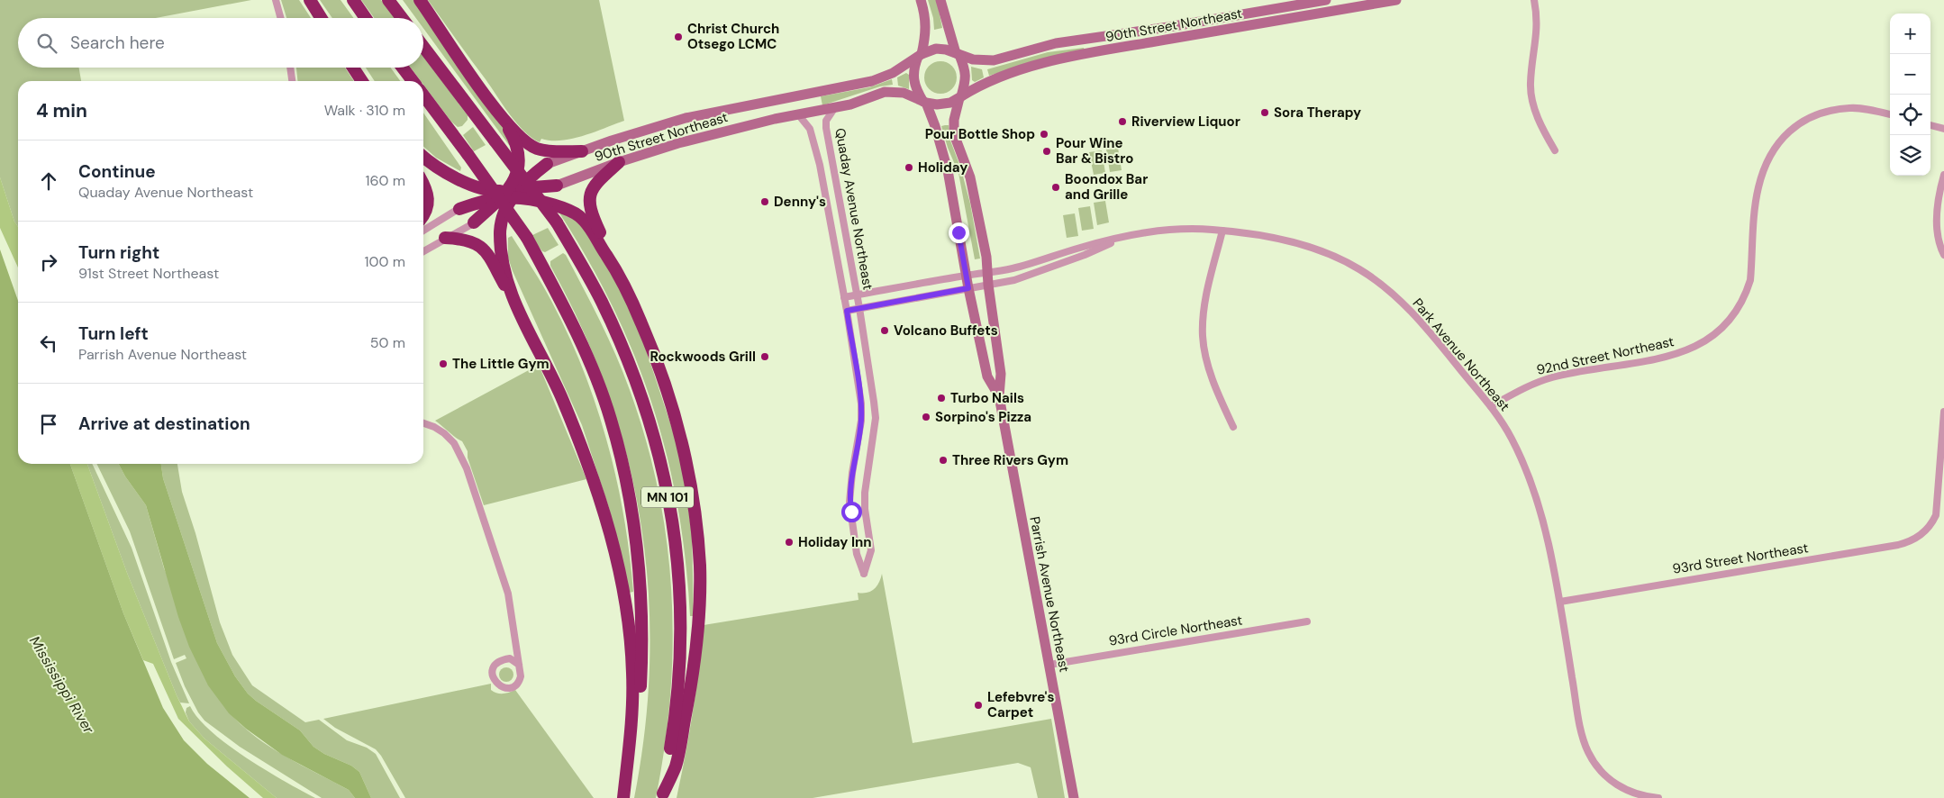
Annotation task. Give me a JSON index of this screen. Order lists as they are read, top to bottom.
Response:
{
  "streets": {
    "highway": ["MN 101"],
    "main road": ["90th Street Northeast", "Parrish Avenue Northeast"],
    "street": [
      "Quaday Avenue Northeast",
      "Park Avenue Northeast",
      "92nd Street Northeast",
      "93rd Street Northeast",
      "93rd Circle Northeast"
    ]
  },
  "crossings": [
    ["90th Street Northeast", "Quaday Avenue Northeast"],
    ["90th Street Northeast", "Parrish Avenue Northeast"],
    ["Quaday Avenue Northeast", "Park Avenue Northeast"],
    ["Park Avenue Northeast", "92nd Street Northeast"],
    ["Park Avenue Northeast", "93rd Street Northeast"],
    ["Park Avenue Northeast", "Parrish Avenue Northeast"],
    ["Parrish Avenue Northeast", "93rd Circle Northeast"]
  ],
  "water": ["Mississippi River"],
  "places": [
    "Christ Church Otsego LCMC",
    "Sora Therapy",
    "Riverview Liquor",
    "Pour Bottle Shop",
    "Pour Wine Bar & Bistro",
    "Holiday",
    "Boondox Bar and Grille",
    "Denny's",
    "Volcano Buffets",
    "Rockwoods Grill",
    "The Little Gym",
    "Turbo Nails",
    "Sorpino's Pizza",
    "Three Rivers Gym",
    "Holiday Inn",
    "Lefebvre's Carpet"
  ],
  "page": {
    "map_buttons": ["+", "−"],
    "search": "Search here",
    "heading": ["4 min", "Walk · 310 m"],
    "list": [
      ["Continue", "Quaday Avenue Northeast", "160 m"],
      ["Turn right", "91st Street Northeast", "100 m"],
      ["Turn left", "Parrish Avenue Northeast", "50 m"],
      "Arrive at destination"
    ]
  }
}
